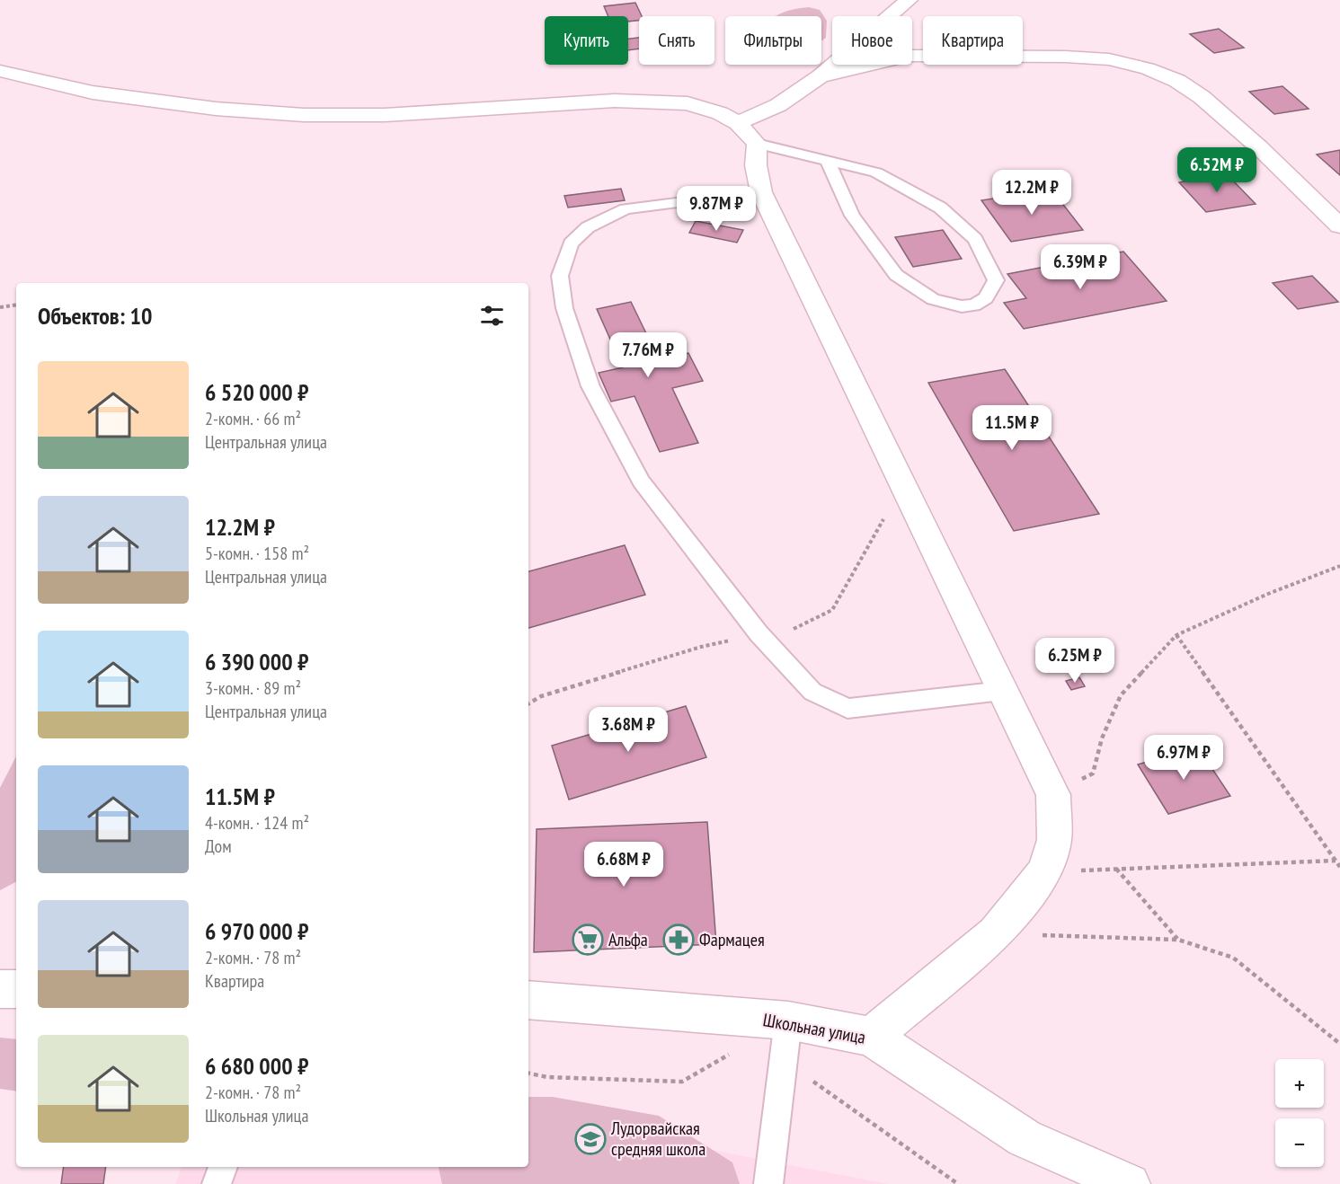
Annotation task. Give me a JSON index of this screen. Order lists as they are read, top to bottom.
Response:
{
  "streets": {
    "street": ["Школьная улица"]
  },
  "places": {
    "supermarket": ["Альфа"],
    "pharmacy": ["Фармацея"],
    "school or university": ["Лудорвайская средняя школа"]
  },
  "page": {
    "chip": [
      "Купить",
      "Снять",
      "Фильтры",
      "Новое",
      "Квартира"
    ],
    "price": [
      "6.52M ₽",
      "12.2M ₽",
      "9.87M ₽",
      "6.39M ₽",
      "7.76M ₽",
      "11.5M ₽",
      "6.25M ₽",
      "3.68M ₽",
      "6.97M ₽",
      "6.68M ₽"
    ],
    "heading": "Объектов: 10",
    "list": [
      {
        "name": "6 520 000 ₽",
        "note": "2-комн. · 66 m² · Центральная улица"
      },
      {
        "name": "12.2M ₽",
        "note": "5-комн. · 158 m² · Центральная улица"
      },
      {
        "name": "6 390 000 ₽",
        "note": "3-комн. · 89 m² · Центральная улица"
      },
      {
        "name": "11.5M ₽",
        "note": "4-комн. · 124 m² · Дом"
      },
      {
        "name": "6 970 000 ₽",
        "note": "2-комн. · 78 m² · Квартира"
      },
      {
        "name": "6 680 000 ₽",
        "note": "2-комн. · 78 m² · Школьная улица"
      }
    ],
    "map_buttons": ["+", "−"]
  }
}
